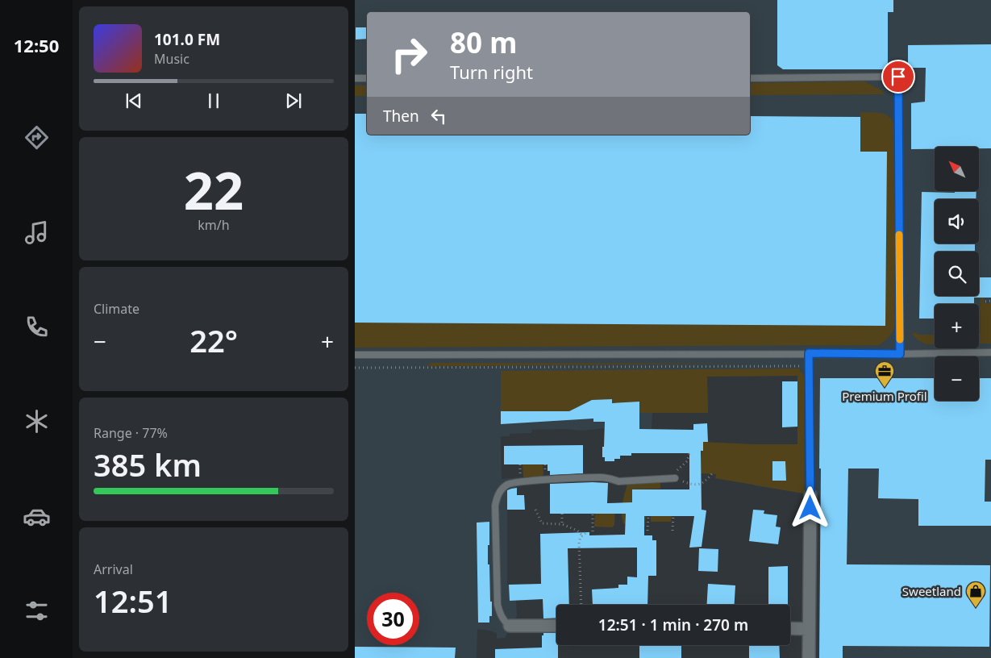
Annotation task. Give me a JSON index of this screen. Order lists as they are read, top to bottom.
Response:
{
  "places": {
    "office": ["Premium Profil"],
    "shop": ["Sweetland"]
  },
  "north": "top left",
  "page": {
    "tabs": "12:50",
    "turn": ["80 m", "Turn right"],
    "song": ["101.0 FM", "Music"],
    "then": "Then",
    "tile": [
      ["22", "km/h"],
      "Climate",
      ["Range · 77%", "385 km"],
      ["Arrival", "12:51"]
    ],
    "map_buttons": ["+", "−"],
    "heat": ["−", "22°", "+"],
    "limit": "30",
    "trip": "12:51 · 1 min · 270 m"
  }
}
